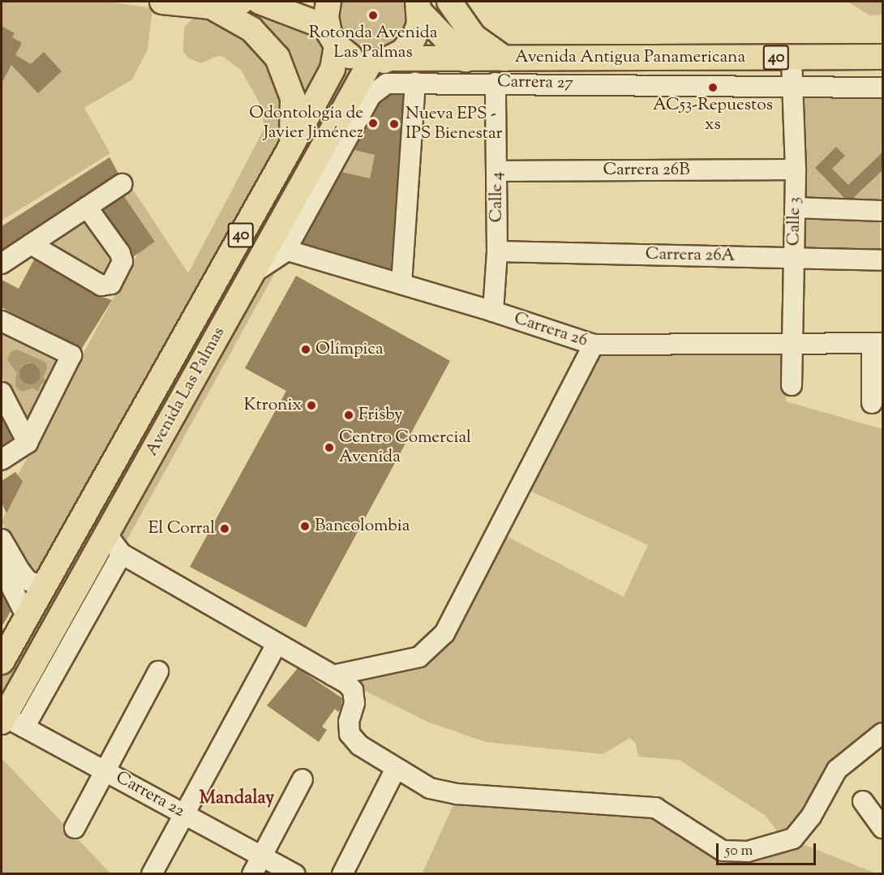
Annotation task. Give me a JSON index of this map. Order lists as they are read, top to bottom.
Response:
{
  "streets": {
    "main road": ["Avenida Antigua Panamericana", "40", "Avenida Las Palmas"],
    "street": [
      "Carrera 27",
      "Carrera 26B",
      "Calle 4",
      "Calle 3",
      "Carrera 26A",
      "Carrera 26",
      "Carrera 22"
    ]
  },
  "crossings": [
    ["Avenida Antigua Panamericana", "40"],
    ["Avenida Antigua Panamericana", "Calle 3"],
    ["Avenida Antigua Panamericana", "Avenida Las Palmas"],
    ["40", "Avenida Las Palmas"],
    ["Carrera 27", "Calle 4"],
    ["Carrera 27", "Calle 3"],
    ["Carrera 27", "Carrera 26"],
    ["Carrera 27", "Avenida Las Palmas"],
    ["Carrera 26B", "Calle 4"],
    ["Carrera 26B", "Calle 3"],
    ["Calle 4", "Carrera 26A"],
    ["Calle 4", "Carrera 26"],
    ["Calle 3", "Carrera 26A"],
    ["Calle 3", "Carrera 26"],
    ["Carrera 26", "Avenida Las Palmas"],
    ["Avenida Las Palmas", "Carrera 22"]
  ],
  "districts": ["Mandalay"],
  "places": [
    "Rotonda Avenida Las Palmas",
    "AC53-Repuestos xs",
    "Odontología de Javier Jiménez",
    "Nueva EPS - IPS Bienestar",
    "Olímpica",
    "Ktronix",
    "Frisby",
    "Centro Comercial Avenida",
    "Bancolombia",
    "El Corral"
  ],
  "scale_bar": "50 m"
}
